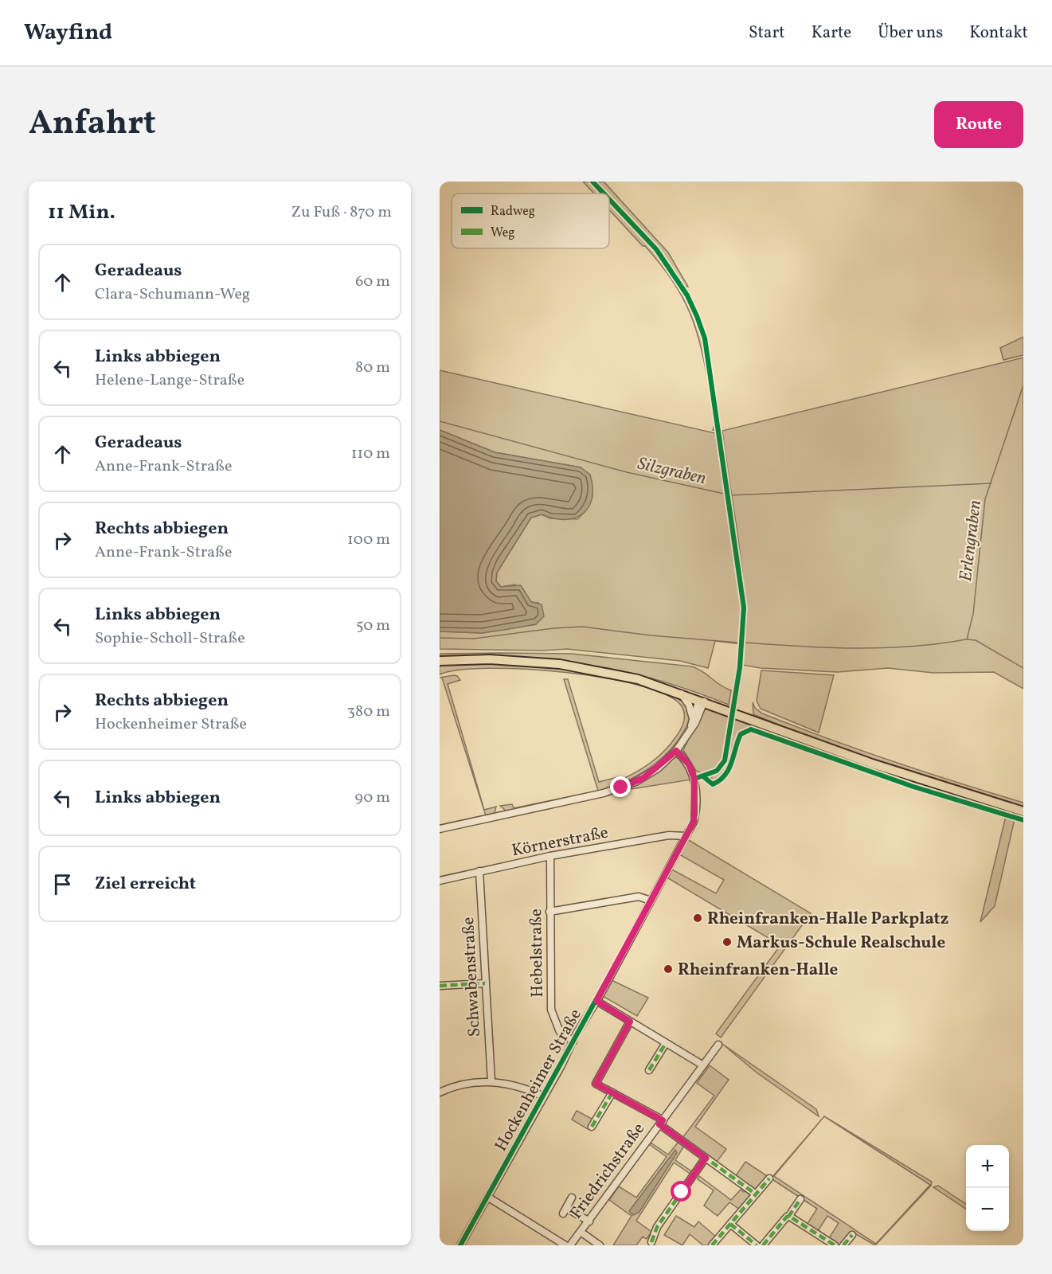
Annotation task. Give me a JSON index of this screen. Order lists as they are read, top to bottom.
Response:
{
  "streets": {
    "street": [
      "Körnerstraße",
      "Hebelstraße",
      "Schwabenstraße",
      "Hockenheimer Straße",
      "Friedrichstraße"
    ]
  },
  "crossings": [
    ["Körnerstraße", "Hebelstraße"],
    ["Körnerstraße", "Schwabenstraße"],
    ["Körnerstraße", "Hockenheimer Straße"],
    ["Hebelstraße", "Hockenheimer Straße"]
  ],
  "water": ["Silzgraben", "Erlengraben"],
  "places": ["Rheinfranken-Halle Parkplatz", "Markus-Schule Realschule", "Rheinfranken-Halle"],
  "legend": ["Radweg", "Weg"],
  "page": {
    "header": "Wayfind",
    "nav": [
      "Start",
      "Karte",
      "Über uns",
      "Kontakt"
    ],
    "title": "Anfahrt",
    "buttons": "Route",
    "heading": ["11 Min.", "Zu Fuß · 870 m"],
    "list": [
      ["Geradeaus", "Clara-Schumann-Weg", "60 m"],
      ["Links abbiegen", "Helene-Lange-Straße", "80 m"],
      ["Geradeaus", "Anne-Frank-Straße", "110 m"],
      ["Rechts abbiegen", "Anne-Frank-Straße", "100 m"],
      ["Links abbiegen", "Sophie-Scholl-Straße", "50 m"],
      ["Rechts abbiegen", "Hockenheimer Straße", "380 m"],
      ["Links abbiegen", "90 m"],
      "Ziel erreicht"
    ],
    "map_buttons": ["+", "−"]
  }
}
